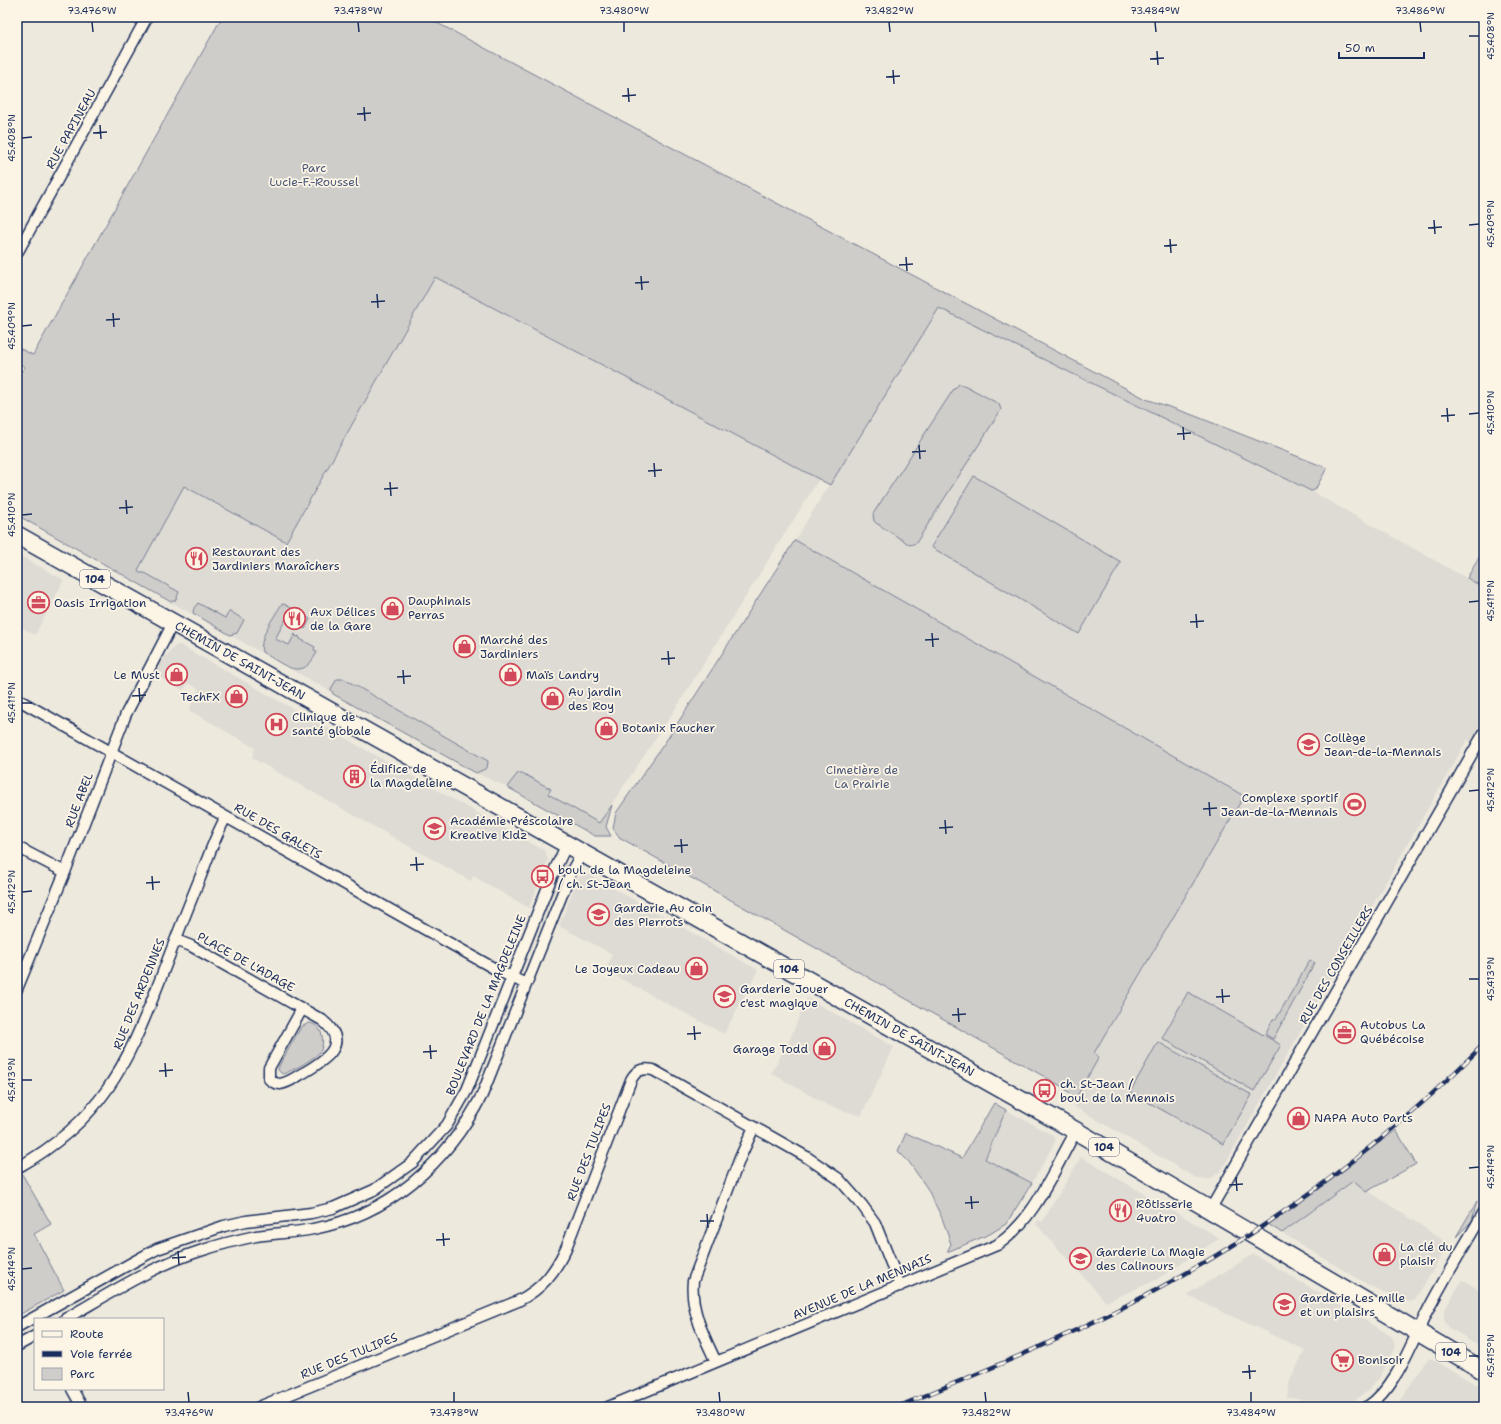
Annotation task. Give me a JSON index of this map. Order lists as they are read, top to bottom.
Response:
{
  "streets": {
    "main road": ["104", "CHEMIN DE SAINT-JEAN"],
    "street": [
      "RUE PAPINEAU",
      "RUE ABEL",
      "RUE DES GALETS",
      "PLACE DE L'ADAGE",
      "RUE DES CONSEILLERS",
      "RUE DES ARDENNES",
      "BOULEVARD DE LA MAGDELEINE",
      "RUE DES TULIPES",
      "AVENUE DE LA MENNAIS"
    ]
  },
  "crossings": [
    ["CHEMIN DE SAINT-JEAN", "RUE ABEL"],
    ["CHEMIN DE SAINT-JEAN", "RUE DES CONSEILLERS"],
    ["CHEMIN DE SAINT-JEAN", "BOULEVARD DE LA MAGDELEINE"],
    ["CHEMIN DE SAINT-JEAN", "AVENUE DE LA MENNAIS"],
    ["RUE ABEL", "RUE DES GALETS"],
    ["RUE DES GALETS", "RUE DES ARDENNES"],
    ["RUE DES GALETS", "BOULEVARD DE LA MAGDELEINE"],
    ["PLACE DE L'ADAGE", "RUE DES ARDENNES"],
    ["RUE DES TULIPES", "AVENUE DE LA MENNAIS"]
  ],
  "parks": ["Parc Lucie-F.-Roussel", "Cimetière de La Prairie"],
  "places": {
    "restaurant": ["Restaurant des Jardiniers Maraîchers", "Aux Délices de la Gare", "Rôtisserie 4uatro"],
    "office": ["Oasis Irrigation", "Autobus La Québécoise"],
    "shop": [
      "Dauphinais Perras",
      "Marché des Jardiniers",
      "Le Must",
      "Maïs Landry",
      "TechFX",
      "Au jardin des Roy",
      "Botanix Faucher",
      "Le Joyeux Cadeau",
      "Garage Todd",
      "NAPA Auto Parts",
      "La clé du plaisir"
    ],
    "hospital": ["Clinique de santé globale"],
    "school or university": [
      "Collège Jean-de-la-Mennais",
      "Académie Préscolaire Kreative Kidz",
      "Garderie Au coin des Pierrots",
      "Garderie Jouer c'est magique",
      "Garderie La Magie des Calinours",
      "Garderie Les mille et un plaisirs"
    ],
    "building": ["Édifice de la Magdeleine"],
    "sports": ["Complexe sportif Jean-de-la-Mennais"],
    "bus stop": ["boul. de la Magdeleine / ch. St-Jean", "ch. St-Jean / boul. de la Mennais"],
    "supermarket": ["Bonisoir"]
  },
  "legend": ["Route", "Voie ferrée", "Parc"],
  "scale_bar": "50 m",
  "coordinates": [
    "73.476°W",
    "73.478°W",
    "73.480°W",
    "73.482°W",
    "73.484°W",
    "73.486°W",
    "45.408°N",
    "45.409°N",
    "45.410°N",
    "45.411°N",
    "45.412°N",
    "45.413°N",
    "45.414°N",
    "45.415°N"
  ]
}
